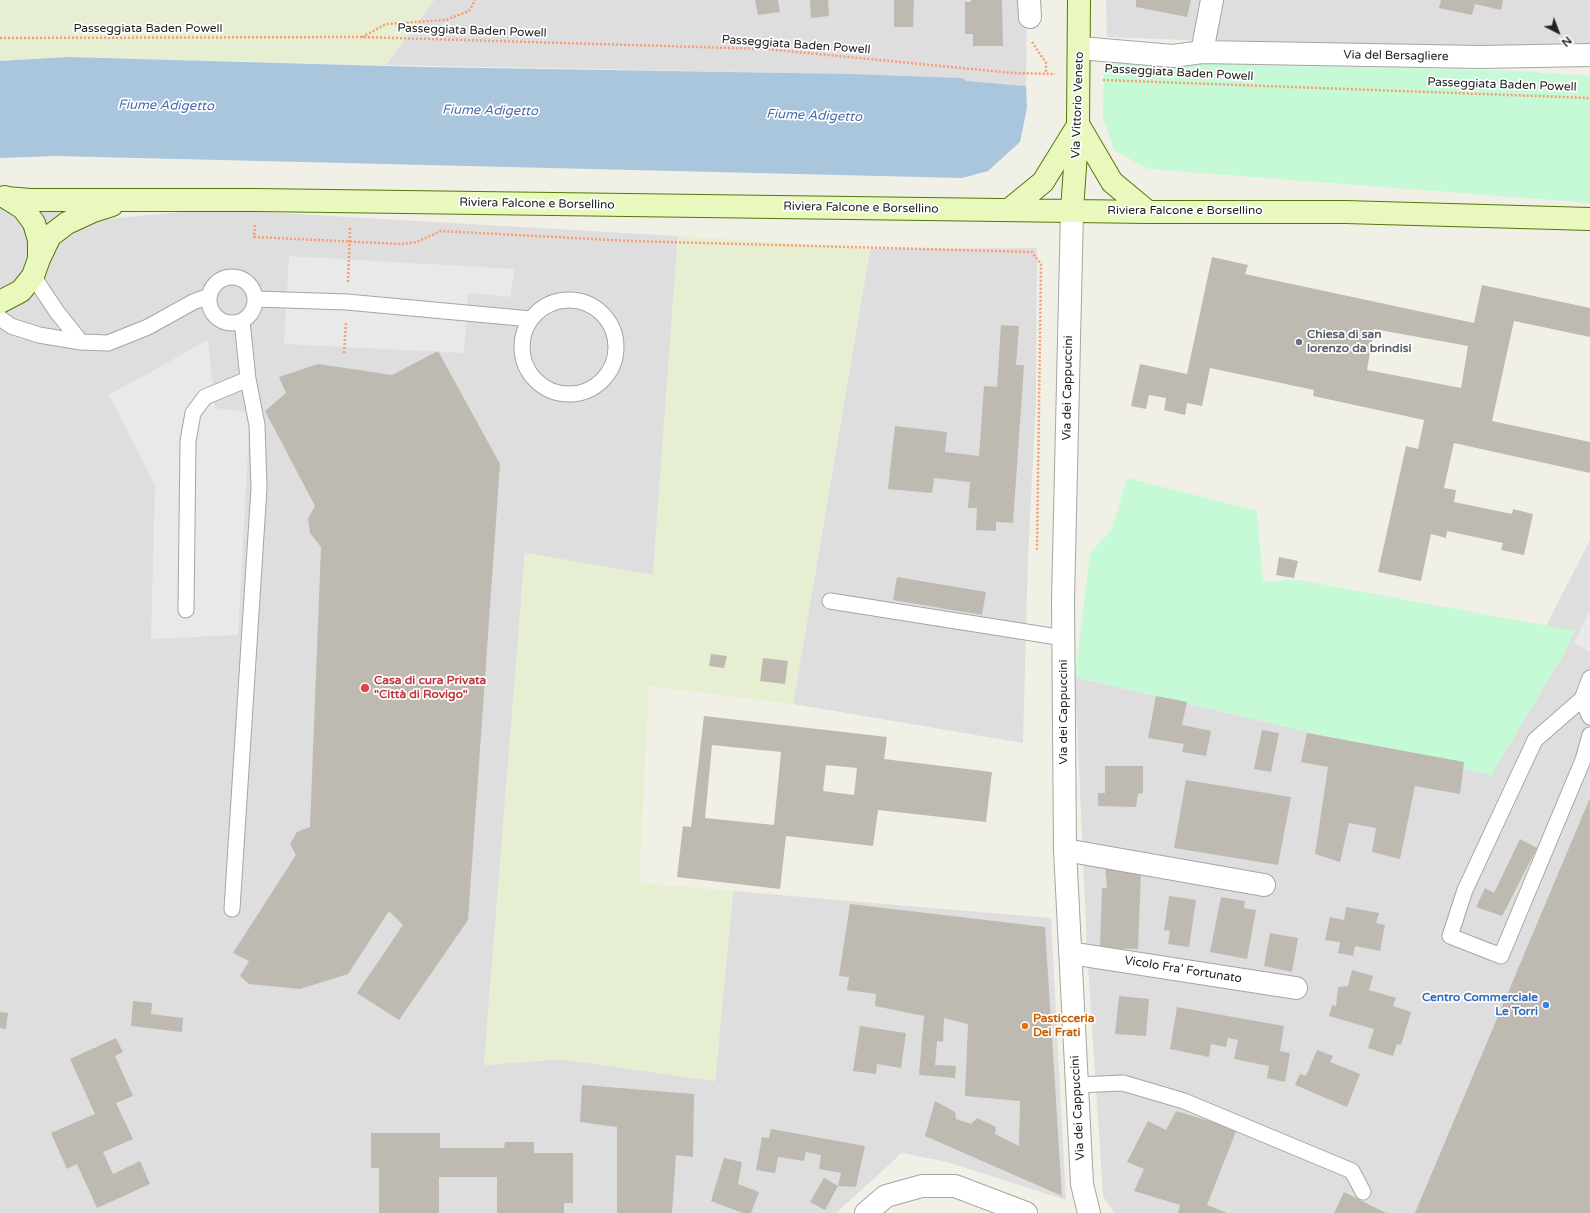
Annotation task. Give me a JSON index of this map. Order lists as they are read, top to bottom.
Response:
{
  "streets": {
    "main road": ["Via Vittorio Veneto", "Riviera Falcone e Borsellino"],
    "street": ["Via del Bersagliere", "Via dei Cappuccini", "Vicolo Fra' Fortunato"],
    "path": ["Passeggiata Baden Powell"]
  },
  "crossings": [
    ["Passeggiata Baden Powell", "Via Vittorio Veneto"],
    ["Via del Bersagliere", "Via Vittorio Veneto"],
    ["Via Vittorio Veneto", "Riviera Falcone e Borsellino"],
    ["Via Vittorio Veneto", "Via dei Cappuccini"],
    ["Riviera Falcone e Borsellino", "Via dei Cappuccini"],
    ["Via dei Cappuccini", "Vicolo Fra' Fortunato"]
  ],
  "water": ["Fiume Adigetto"],
  "places": [
    "Chiesa di san lorenzo da brindisi",
    "Casa di cura Privata \"Città di Rovigo\"",
    "Centro Commerciale Le Torri",
    "Pasticceria Dei Frati"
  ],
  "north": "bottom right"
}
